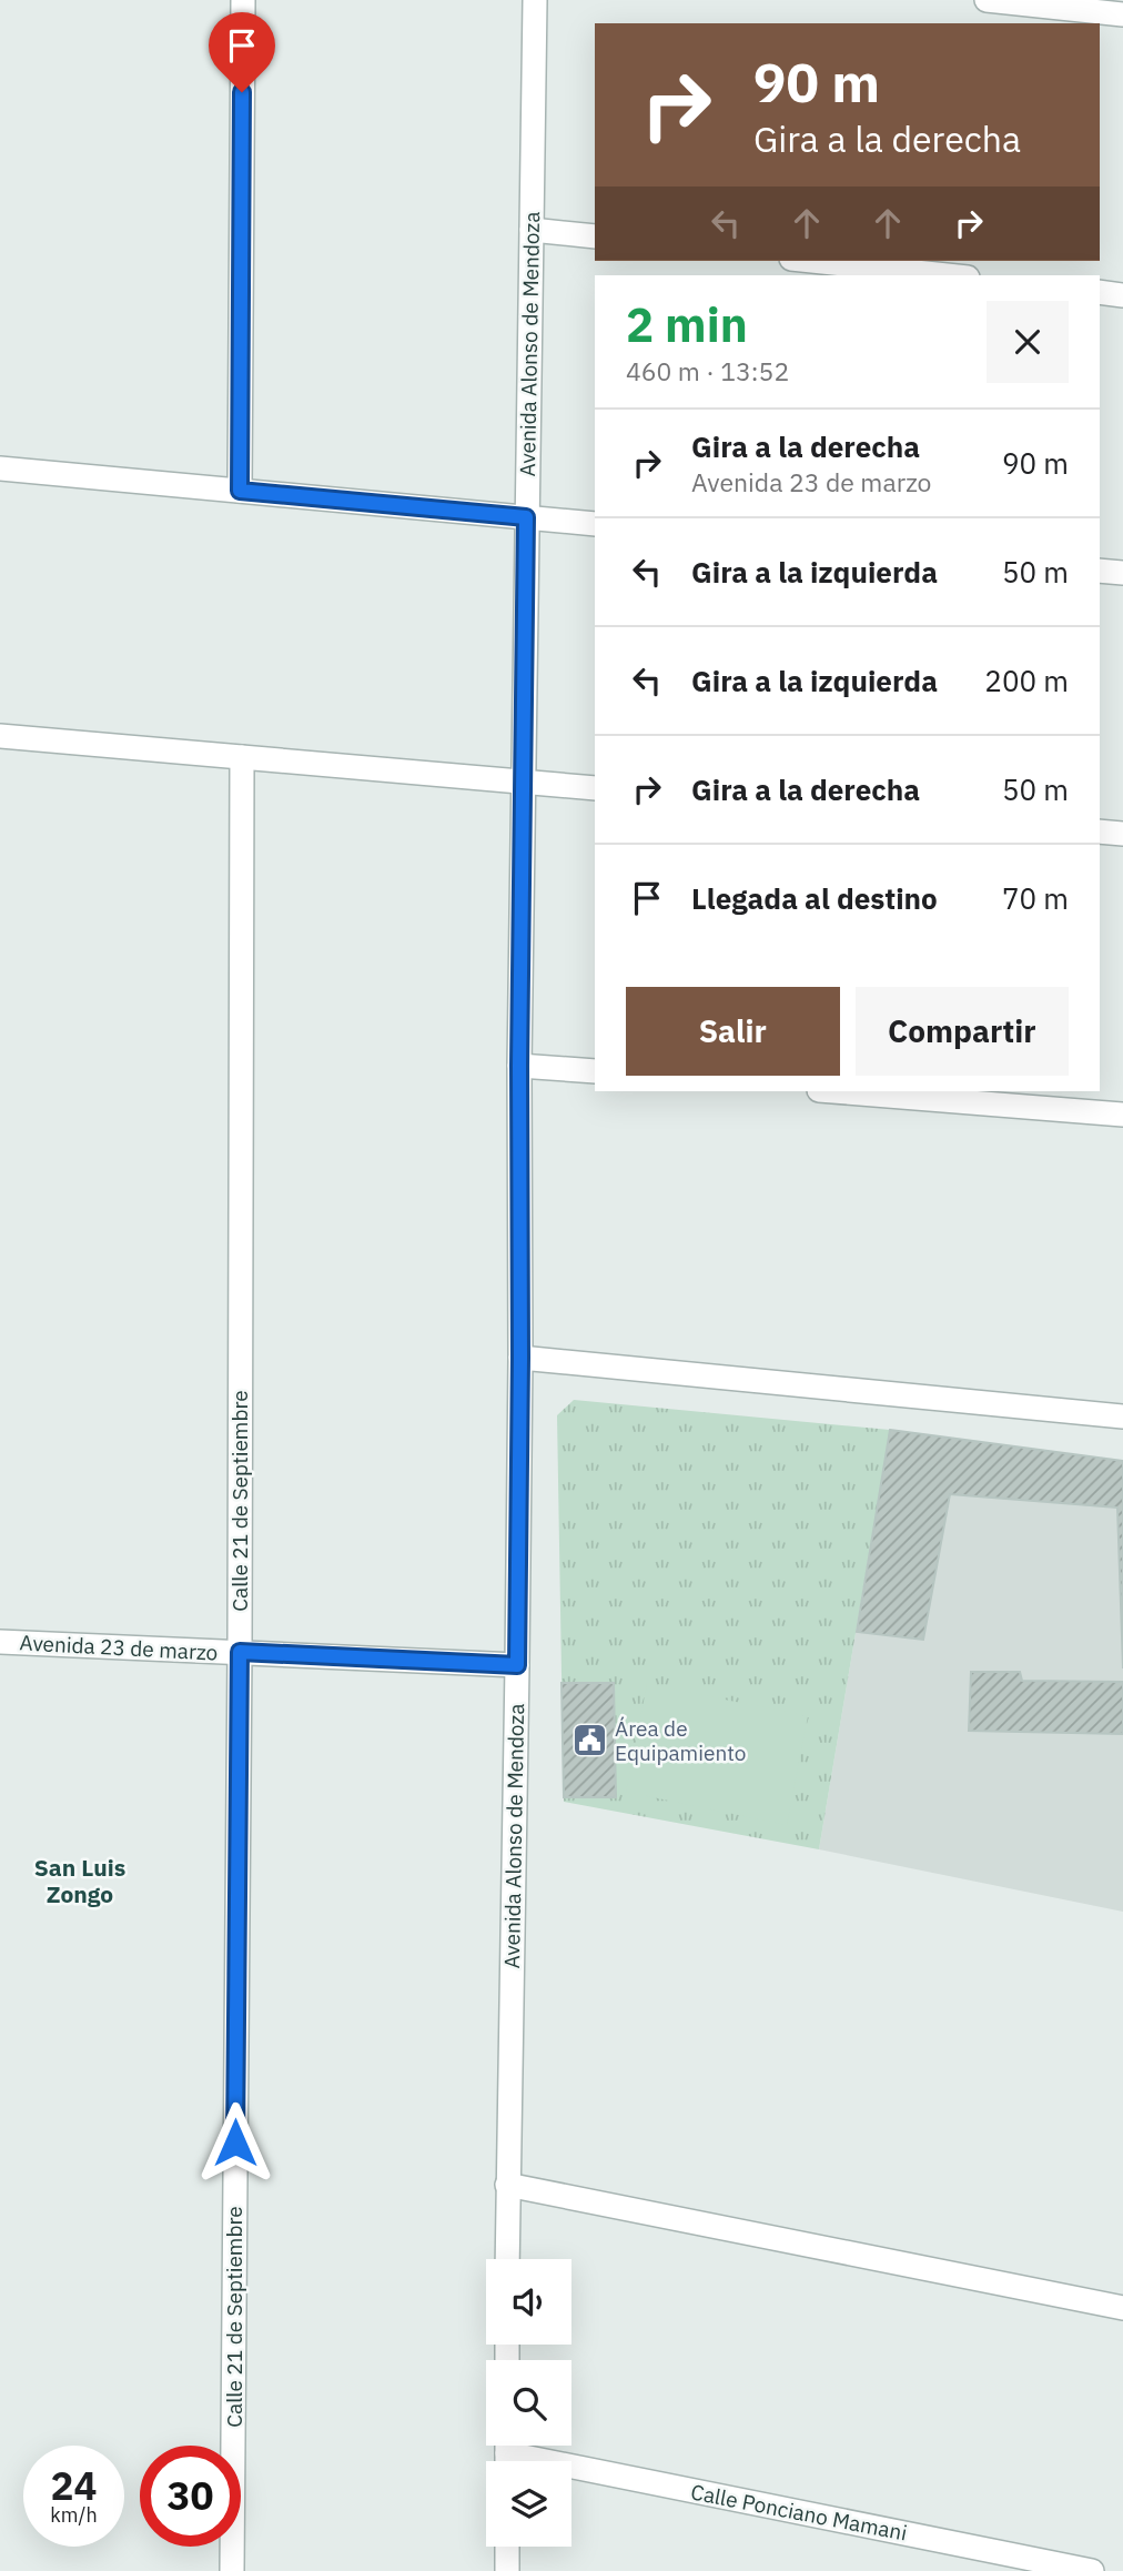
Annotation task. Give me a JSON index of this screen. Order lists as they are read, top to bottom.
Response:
{
  "streets": {
    "street": [
      "Avenida Alonso de Mendoza",
      "Calle 21 de Septiembre",
      "Avenida 23 de marzo",
      "Calle Ponciano Mamani"
    ]
  },
  "crossings": [
    ["Avenida Alonso de Mendoza", "Avenida 23 de marzo"],
    ["Calle 21 de Septiembre", "Avenida 23 de marzo"]
  ],
  "districts": ["San Luis Zongo"],
  "places": {
    "public building": ["Área de Equipamiento"]
  },
  "page": {
    "turn": ["90 m", "Gira a la derecha"],
    "heading": ["2 min", "460 m · 13:52"],
    "list": [
      {
        "name": "Gira a la derecha",
        "note": "Avenida 23 de marzo",
        "value": "90 m"
      },
      {
        "name": "Gira a la izquierda",
        "value": "50 m"
      },
      {
        "name": "Gira a la izquierda",
        "value": "200 m"
      },
      {
        "name": "Gira a la derecha",
        "value": "50 m"
      },
      {
        "name": "Llegada al destino",
        "value": "70 m"
      }
    ],
    "buttons": ["Salir", "Compartir"],
    "speed": "24 km/h",
    "limit": "30"
  }
}
